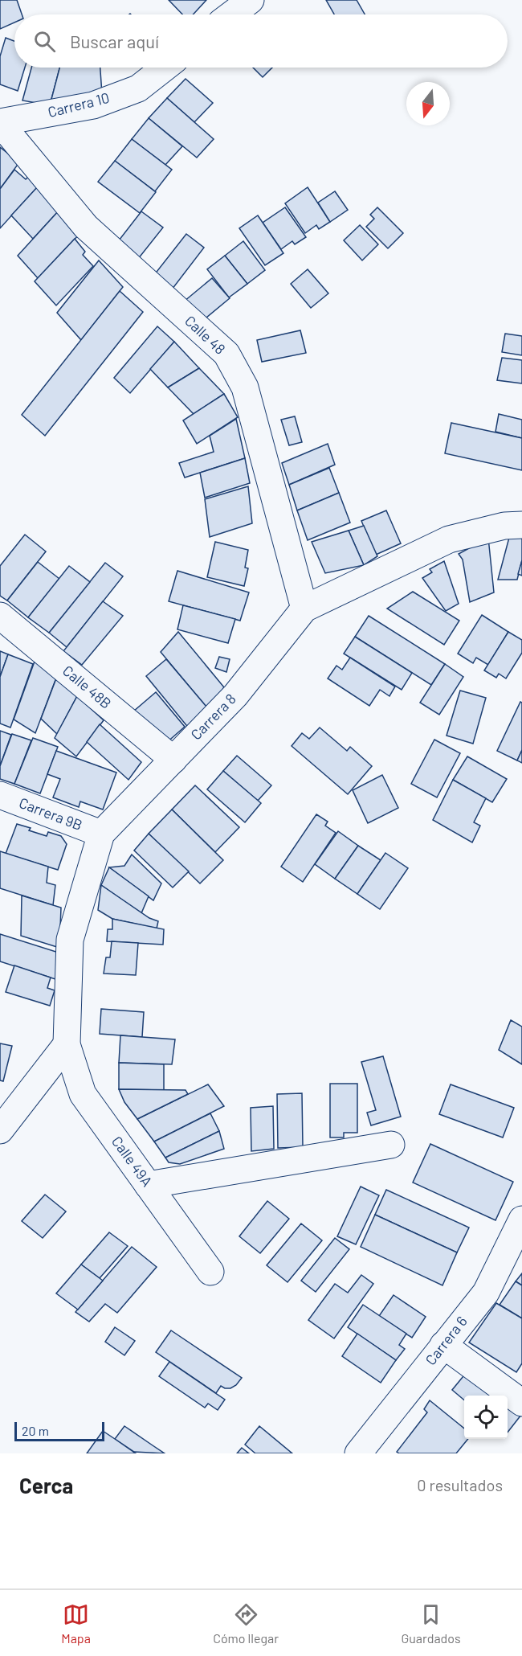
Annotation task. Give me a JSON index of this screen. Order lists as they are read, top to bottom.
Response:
{
  "streets": {
    "street": [
      "Carrera 10",
      "Calle 48",
      "Calle 48B",
      "Carrera 8",
      "Carrera 9B",
      "Calle 49A",
      "Carrera 6"
    ]
  },
  "crossings": [
    ["Carrera 10", "Calle 48"],
    ["Calle 48", "Carrera 8"],
    ["Calle 48B", "Carrera 8"],
    ["Carrera 8", "Carrera 9B"],
    ["Carrera 8", "Calle 49A"]
  ],
  "scale_bar": "20 m",
  "north": "bottom",
  "page": {
    "search": "Buscar aquí",
    "scale": "20 m",
    "heading": ["Cerca", "0 resultados"],
    "nav": ["Mapa", "Cómo llegar", "Guardados"]
  }
}
